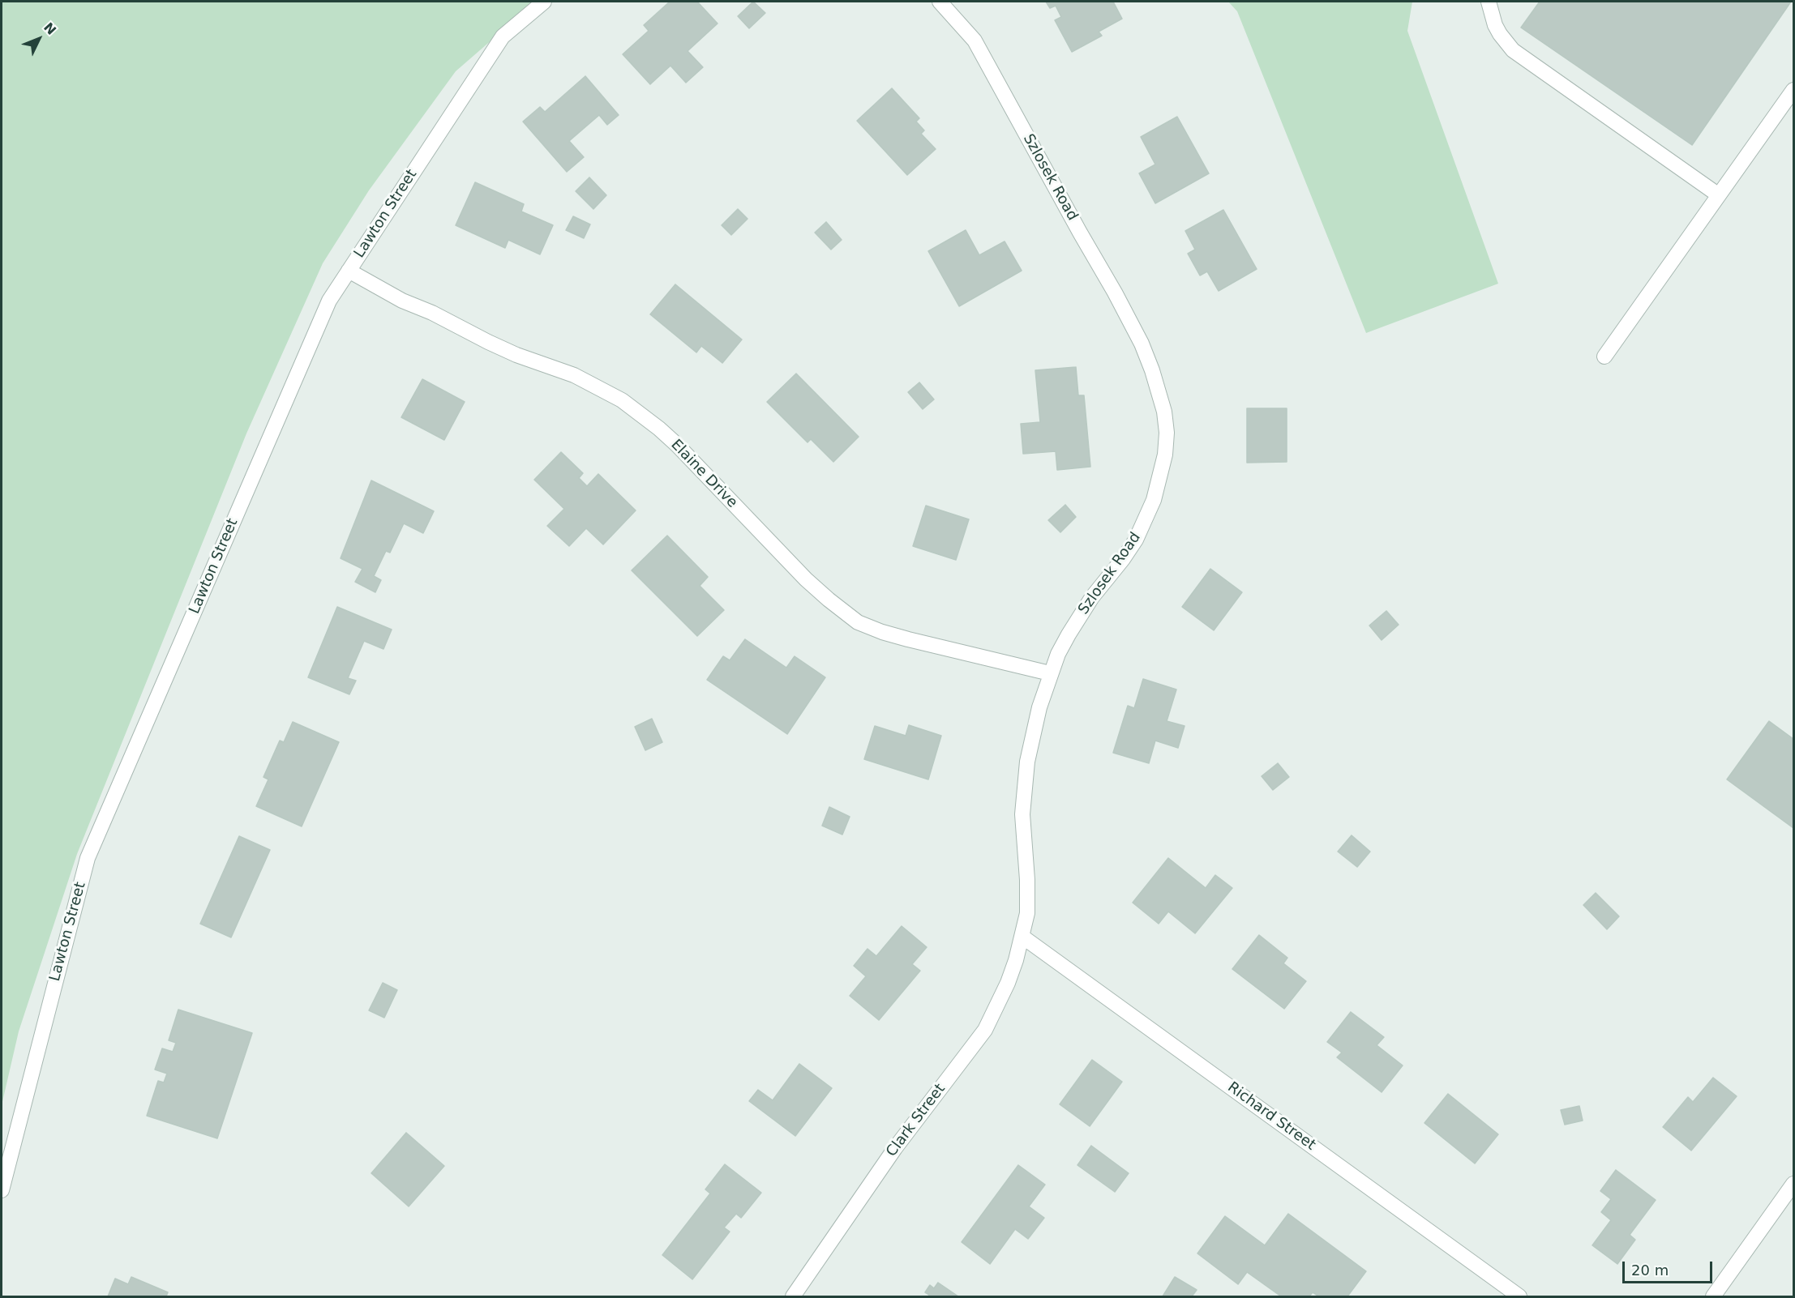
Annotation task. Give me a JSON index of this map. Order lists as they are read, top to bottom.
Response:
{
  "streets": {
    "street": [
      "Szlosek Road",
      "Lawton Street",
      "Elaine Drive",
      "Richard Street",
      "Clark Street"
    ]
  },
  "crossings": [
    ["Szlosek Road", "Elaine Drive"],
    ["Szlosek Road", "Richard Street"],
    ["Szlosek Road", "Clark Street"],
    ["Lawton Street", "Elaine Drive"],
    ["Richard Street", "Clark Street"]
  ],
  "scale_bar": "20 m",
  "north": "top right"
}
